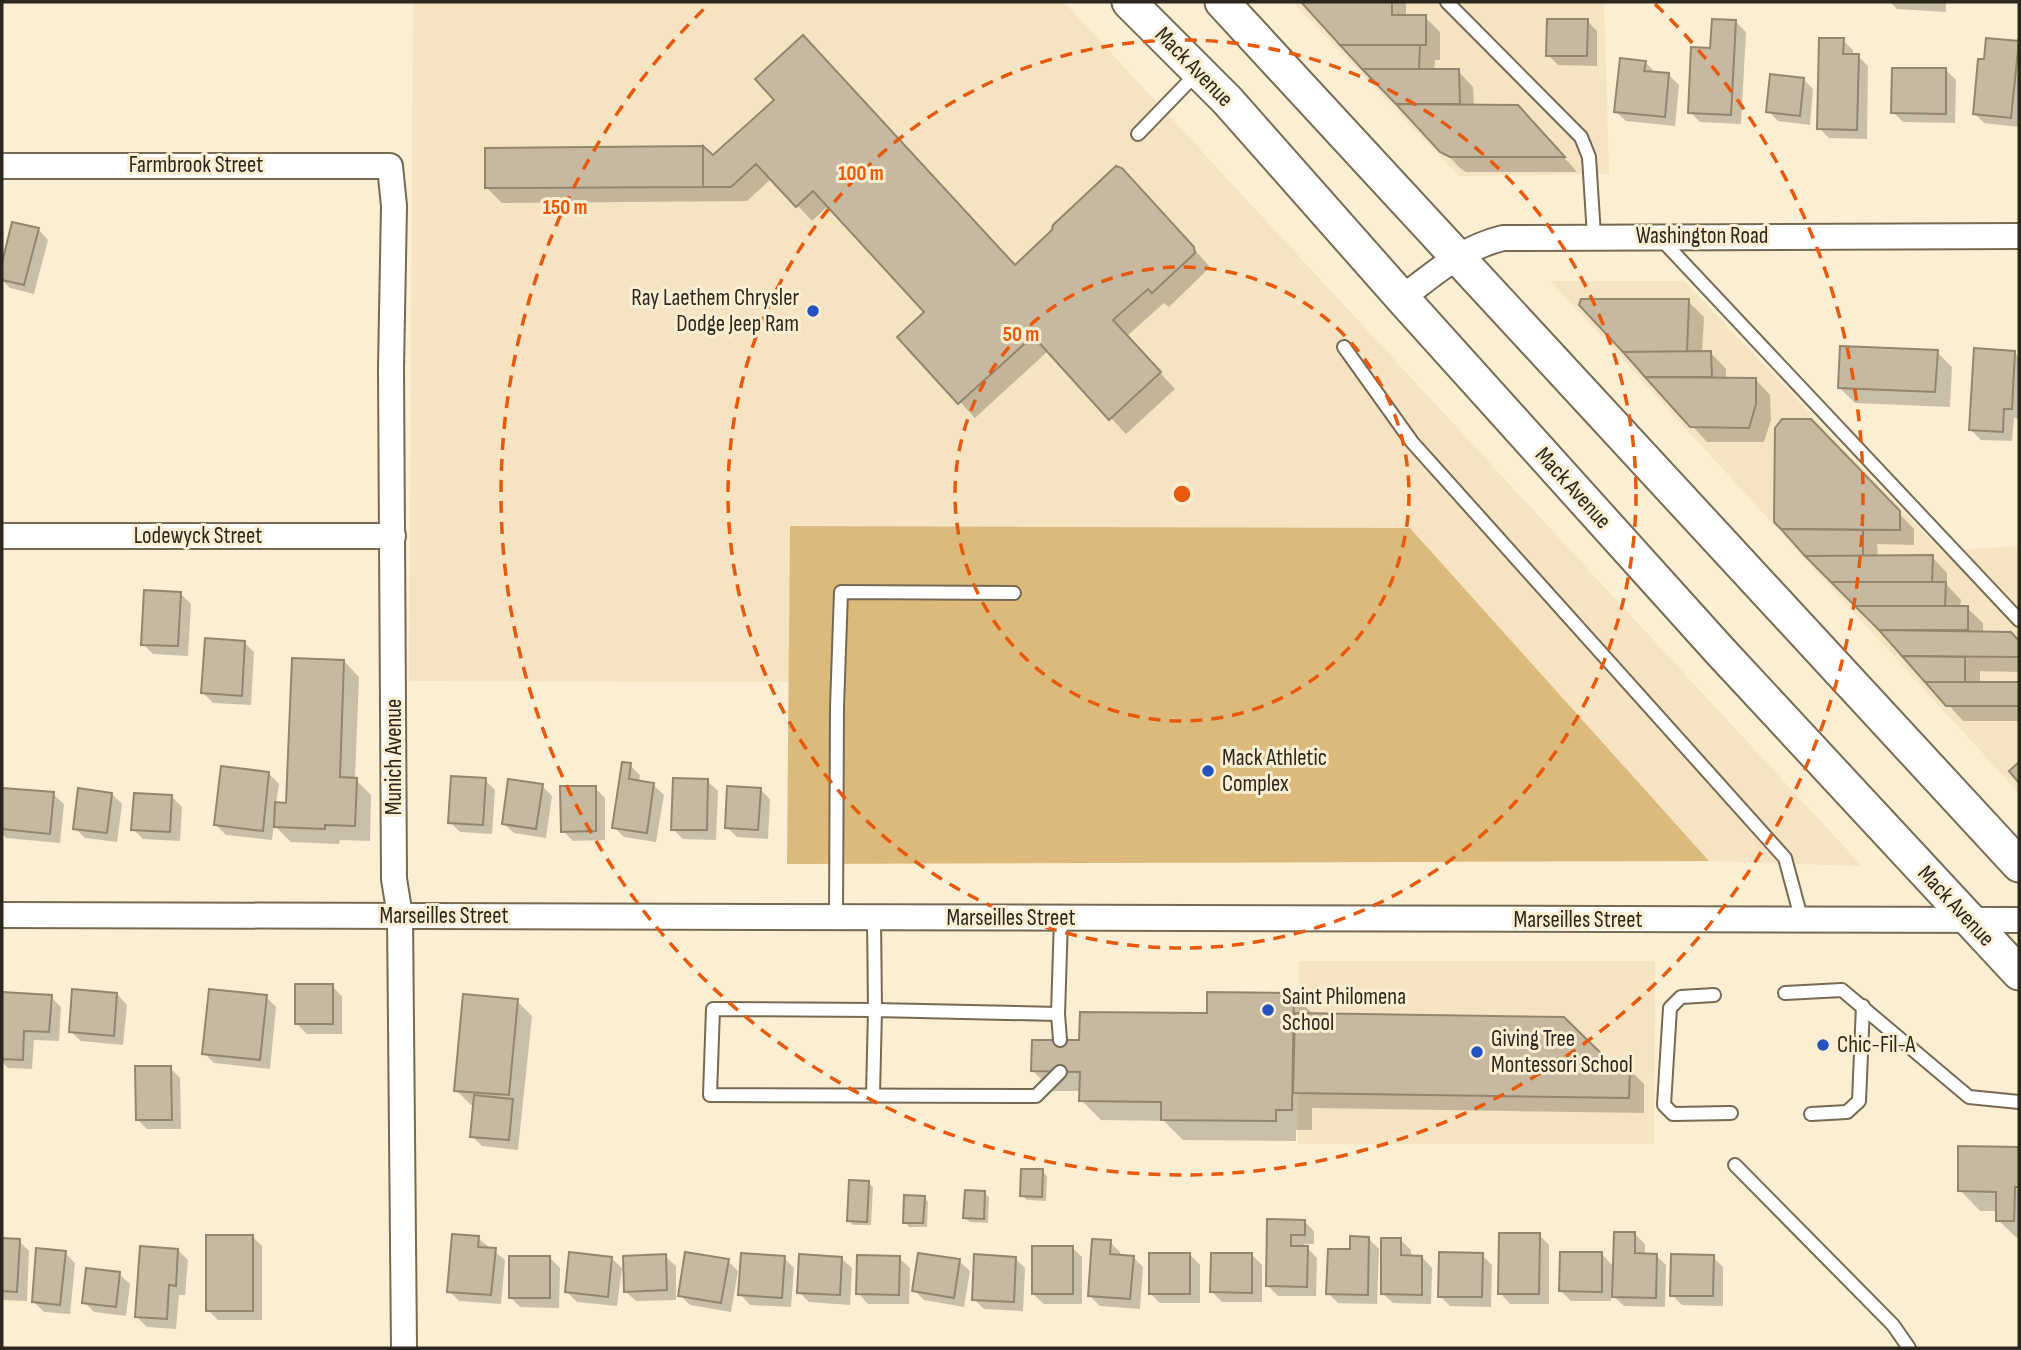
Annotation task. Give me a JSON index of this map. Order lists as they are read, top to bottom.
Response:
{
  "streets": {
    "main road": ["Mack Avenue"],
    "street": [
      "Farmbrook Street",
      "Washington Road",
      "Lodewyck Street",
      "Munich Avenue",
      "Marseilles Street"
    ]
  },
  "crossings": [
    ["Mack Avenue", "Washington Road"],
    ["Mack Avenue", "Marseilles Street"],
    ["Farmbrook Street", "Munich Avenue"],
    ["Lodewyck Street", "Munich Avenue"],
    ["Munich Avenue", "Marseilles Street"]
  ],
  "places": [
    "Ray Laethem Chrysler Dodge Jeep Ram",
    "Mack Athletic Complex",
    "Saint Philomena School",
    "Chic-Fil-A",
    "Giving Tree Montessori School"
  ],
  "rings": ["100 m", "150 m", "50 m"]
}
